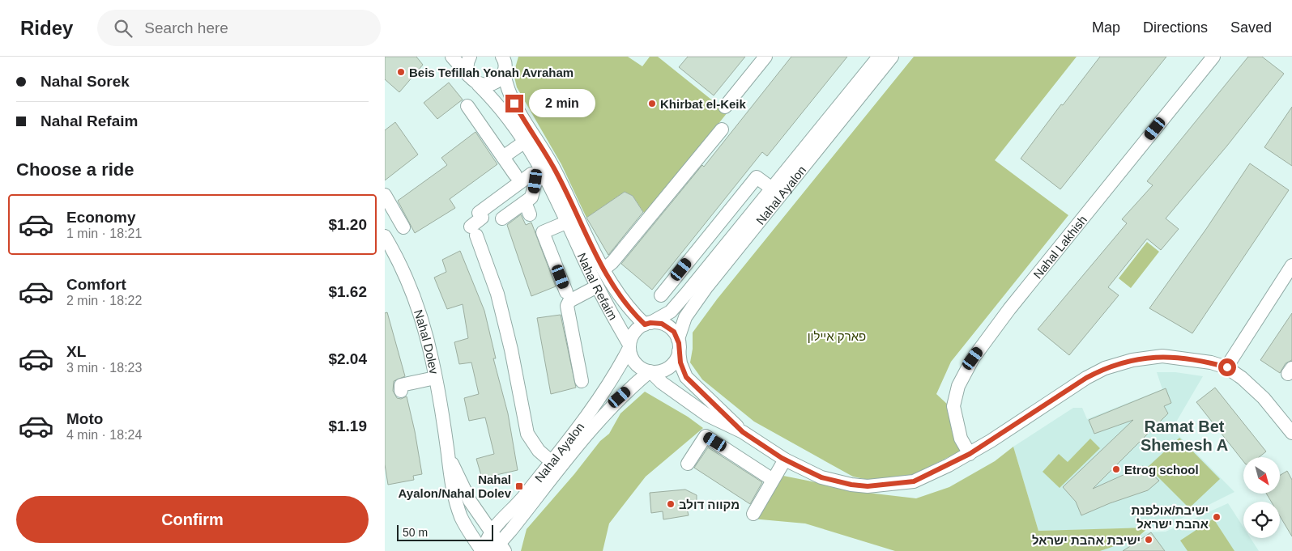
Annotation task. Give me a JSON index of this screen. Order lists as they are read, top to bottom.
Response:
{
  "streets": {
    "street": [
      "Nahal Ayalon",
      "Nahal Lakhish",
      "Nahal Refaim",
      "Nahal Dolev"
    ]
  },
  "crossings": [
    ["Nahal Ayalon", "Nahal Refaim"],
    ["Nahal Ayalon", "Nahal Dolev"]
  ],
  "districts": ["Ramat Bet Shemesh A"],
  "parks": ["פארק איילון"],
  "places": {
    "other": [
      "Beis Tefillah Yonah Avraham",
      "Khirbat el-Keik",
      "Etrog school",
      "מקווה דולב",
      "ישיבת/אולפנת אהבת ישראל",
      "ישיבת אהבת ישראל"
    ],
    "transit": ["Nahal Ayalon/Nahal Dolev"]
  },
  "scale_bar": "50 m",
  "north": "bottom right",
  "page": {
    "header": "Ridey",
    "search": "Search here",
    "nav": ["Map", "Directions", "Saved"],
    "banner": ["Nahal Sorek", "Nahal Refaim"],
    "bubble": "2 min",
    "heading": "Choose a ride",
    "list": [
      {
        "name": "Economy",
        "note": "1 min · 18:21",
        "value": "$1.20"
      },
      {
        "name": "Comfort",
        "note": "2 min · 18:22",
        "value": "$1.62"
      },
      {
        "name": "XL",
        "note": "3 min · 18:23",
        "value": "$2.04"
      },
      {
        "name": "Moto",
        "note": "4 min · 18:24",
        "value": "$1.19"
      }
    ],
    "buttons": "Confirm",
    "scale": "50 m"
  }
}
